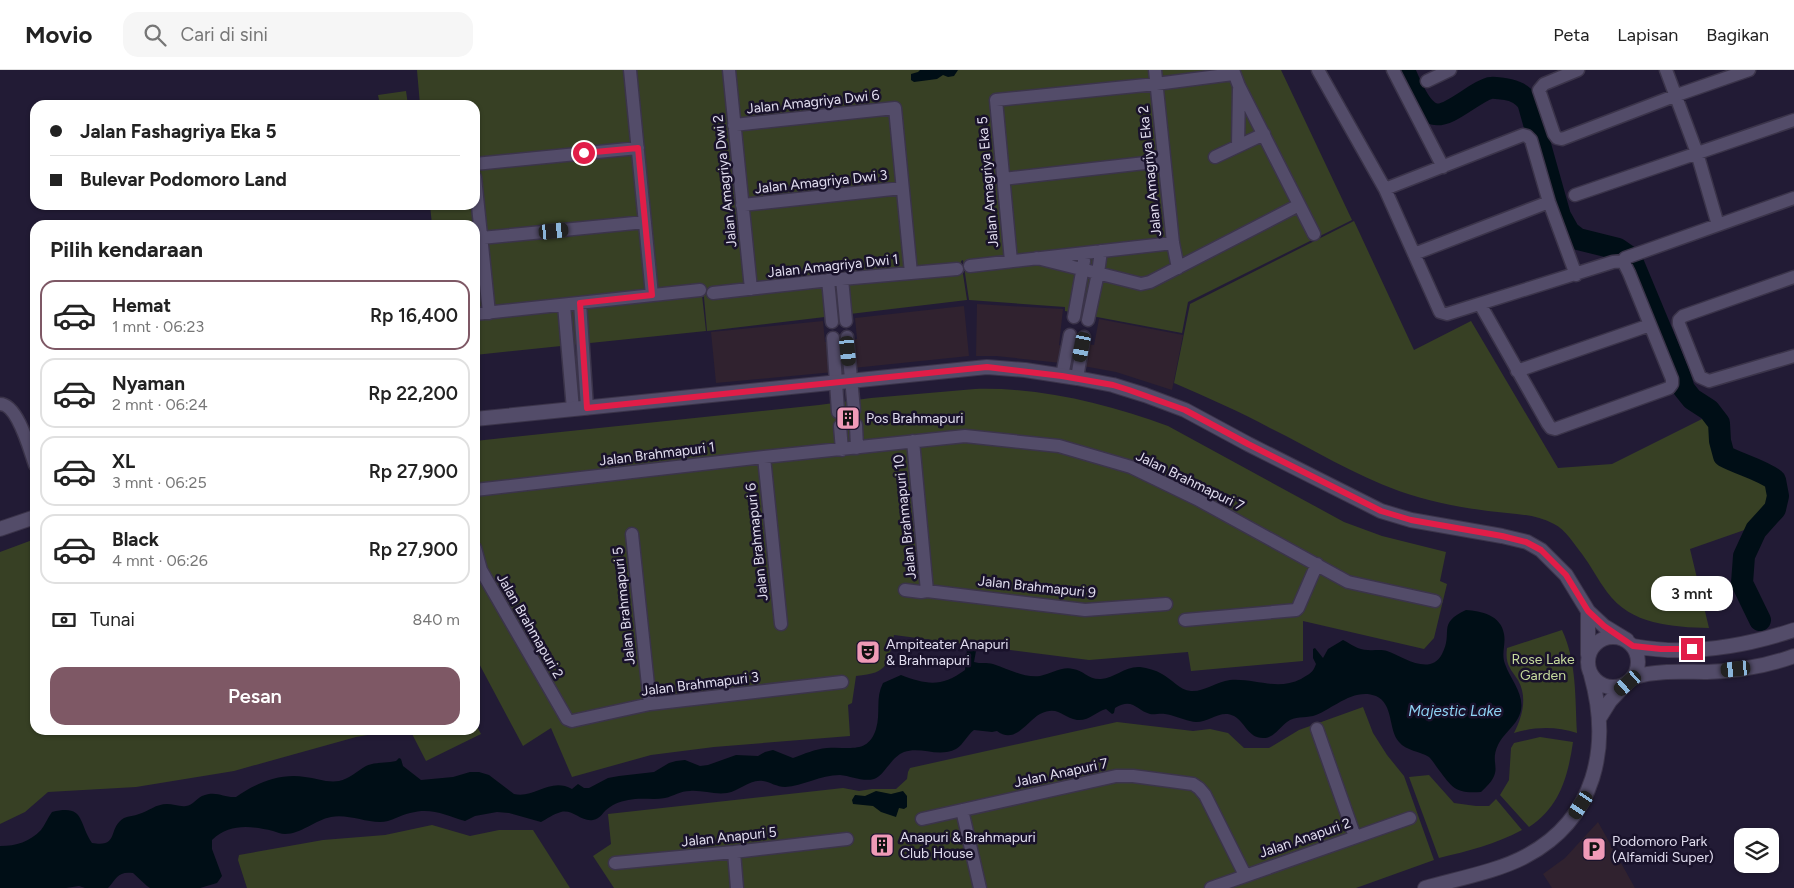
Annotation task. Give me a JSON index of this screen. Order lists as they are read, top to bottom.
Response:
{
  "streets": {
    "street": [
      "Jalan Amagriya Dwi 6",
      "Jalan Amagriya Eka 2",
      "Jalan Amagriya Dwi 2",
      "Jalan Amagriya Dwi 3",
      "Jalan Amagriya Eka 5",
      "Jalan Amagriya Dwi 1",
      "Jalan Brahmapuri 1",
      "Jalan Brahmapuri 7",
      "Jalan Brahmapuri 10",
      "Jalan Brahmapuri 6",
      "Jalan Brahmapuri 9",
      "Jalan Brahmapuri 5",
      "Jalan Brahmapuri 2",
      "Jalan Brahmapuri 3",
      "Jalan Anapuri 7",
      "Jalan Anapuri 5",
      "Jalan Anapuri 2"
    ]
  },
  "crossings": [
    ["Jalan Amagriya Dwi 6", "Jalan Amagriya Dwi 2"],
    ["Jalan Amagriya Dwi 6", "Jalan Amagriya Dwi 3"],
    ["Jalan Amagriya Eka 2", "Jalan Amagriya Eka 5"],
    ["Jalan Amagriya Dwi 2", "Jalan Amagriya Dwi 3"],
    ["Jalan Amagriya Dwi 2", "Jalan Amagriya Dwi 1"],
    ["Jalan Brahmapuri 1", "Jalan Brahmapuri 7"],
    ["Jalan Brahmapuri 1", "Jalan Brahmapuri 6"],
    ["Jalan Brahmapuri 7", "Jalan Brahmapuri 10"],
    ["Jalan Brahmapuri 10", "Jalan Brahmapuri 9"],
    ["Jalan Brahmapuri 5", "Jalan Brahmapuri 3"],
    ["Jalan Brahmapuri 2", "Jalan Brahmapuri 3"],
    ["Jalan Anapuri 7", "Jalan Anapuri 2"]
  ],
  "water": ["Majestic Lake"],
  "parks": ["Rose Lake Garden"],
  "places": {
    "building": ["Pos Brahmapuri", "Anapuri & Brahmapuri Club House"],
    "theatre": ["Ampiteater Anapuri & Brahmapuri"],
    "parking": ["Podomoro Park (Alfamidi Super)"]
  },
  "page": {
    "header": "Movio",
    "search": "Cari di sini",
    "nav": ["Peta", "Lapisan", "Bagikan"],
    "banner": ["Jalan Fashagriya Eka 5", "Bulevar Podomoro Land"],
    "heading": "Pilih kendaraan",
    "list": [
      {
        "name": "Hemat",
        "note": "1 mnt · 06:23",
        "value": "Rp 16,400"
      },
      {
        "name": "Nyaman",
        "note": "2 mnt · 06:24",
        "value": "Rp 22,200"
      },
      {
        "name": "XL",
        "note": "3 mnt · 06:25",
        "value": "Rp 27,900"
      },
      {
        "name": "Black",
        "note": "4 mnt · 06:26",
        "value": "Rp 27,900"
      }
    ],
    "bubble": "3 mnt",
    "pay": ["Tunai", "840 m"],
    "buttons": "Pesan"
  }
}
